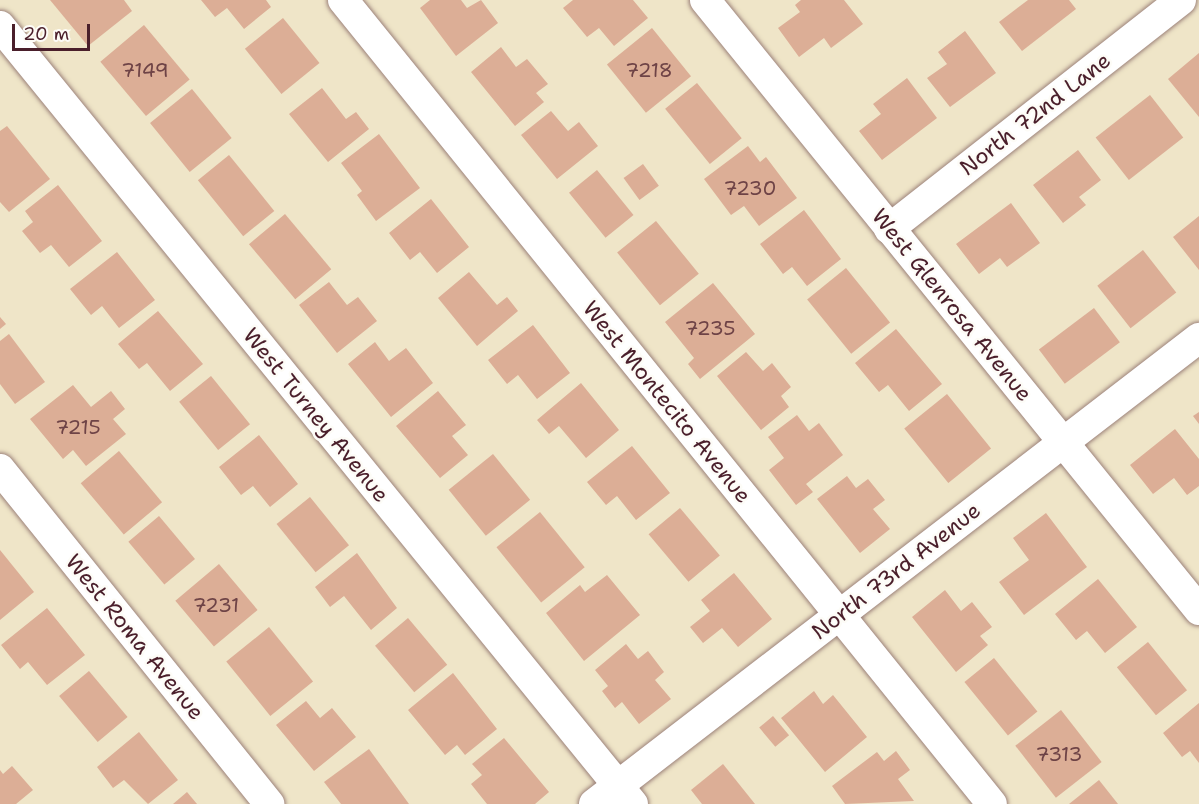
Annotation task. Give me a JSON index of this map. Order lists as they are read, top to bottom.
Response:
{
  "streets": {
    "street": [
      "North 72nd Lane",
      "West Glenrosa Avenue",
      "West Montecito Avenue",
      "West Turney Avenue",
      "North 73rd Avenue",
      "West Roma Avenue"
    ]
  },
  "crossings": [
    ["North 72nd Lane", "West Glenrosa Avenue"],
    ["West Glenrosa Avenue", "North 73rd Avenue"],
    ["West Montecito Avenue", "North 73rd Avenue"],
    ["West Turney Avenue", "North 73rd Avenue"]
  ],
  "house_numbers": [
    "7149",
    "7218",
    "7230",
    "7235",
    "7215",
    "7231",
    "7313"
  ],
  "scale_bar": "20 m"
}
